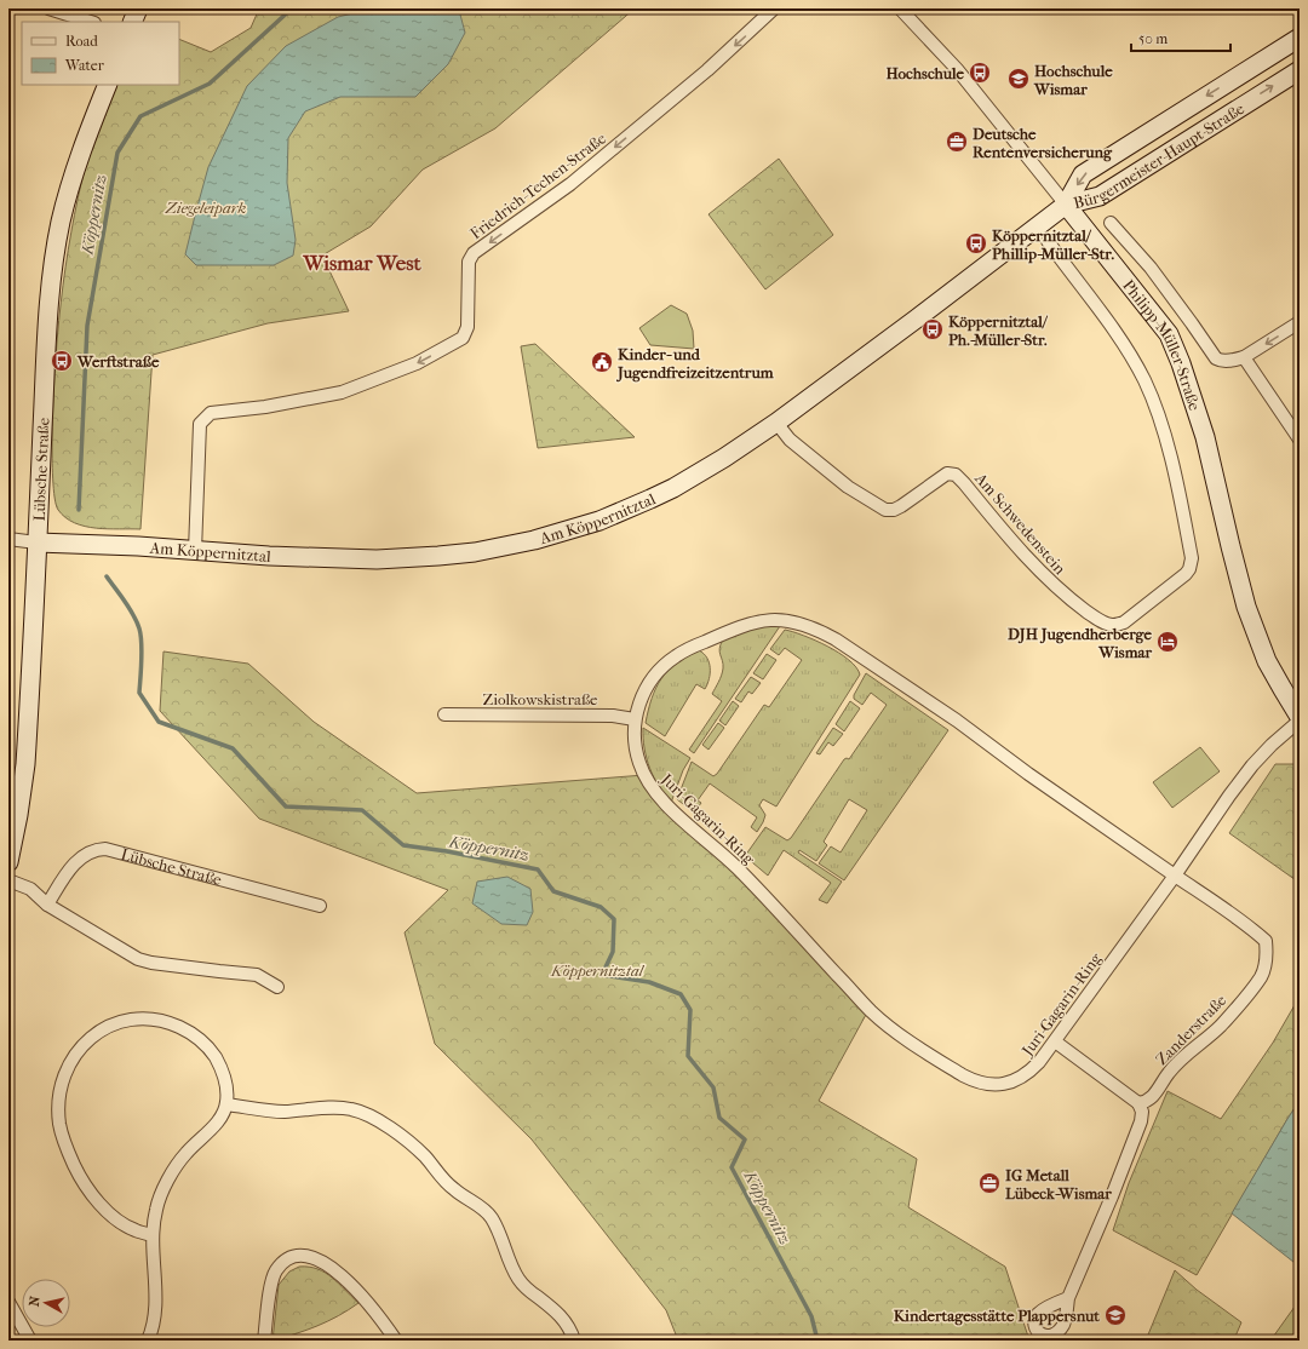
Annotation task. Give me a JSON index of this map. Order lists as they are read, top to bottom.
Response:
{
  "streets": {
    "street": [
      "Bürgermeister-Haupt-Straße",
      "Friedrich-Techen-Straße",
      "Philipp-Müller-Straße",
      "Lübsche Straße",
      "Am Köppernitztal",
      "Am Schwedenstein",
      "Ziolkowskistraße",
      "Juri-Gagarin-Ring",
      "Zanderstraße"
    ]
  },
  "crossings": [
    ["Bürgermeister-Haupt-Straße", "Philipp-Müller-Straße"],
    ["Bürgermeister-Haupt-Straße", "Am Köppernitztal"],
    ["Friedrich-Techen-Straße", "Am Köppernitztal"],
    ["Philipp-Müller-Straße", "Am Köppernitztal"],
    ["Philipp-Müller-Straße", "Juri-Gagarin-Ring"],
    ["Lübsche Straße", "Am Köppernitztal"],
    ["Am Köppernitztal", "Am Schwedenstein"],
    ["Ziolkowskistraße", "Juri-Gagarin-Ring"],
    ["Juri-Gagarin-Ring", "Zanderstraße"]
  ],
  "one_way": ["Friedrich-Techen-Straße"],
  "districts": ["Wismar West"],
  "water": ["Köppernitz"],
  "parks": ["Ziegeleipark", "Köppernitztal"],
  "places": {
    "bus stop": [
      "Hochschule",
      "Köppernitztal/ Phillip-Müller-Str.",
      "Köppernitztal/ Ph.-Müller-Str.",
      "Werftstraße"
    ],
    "school or university": ["Hochschule Wismar", "Kindertagesstätte Plappersnut"],
    "office": ["Deutsche Rentenversicherung", "IG Metall Lübeck-Wismar"],
    "public building": ["Kinder- und Jugendfreizeitzentrum"],
    "hotel": ["DJH Jugendherberge Wismar"]
  },
  "legend": ["Road", "Water"],
  "scale_bar": "50 m",
  "north": "left"
}
